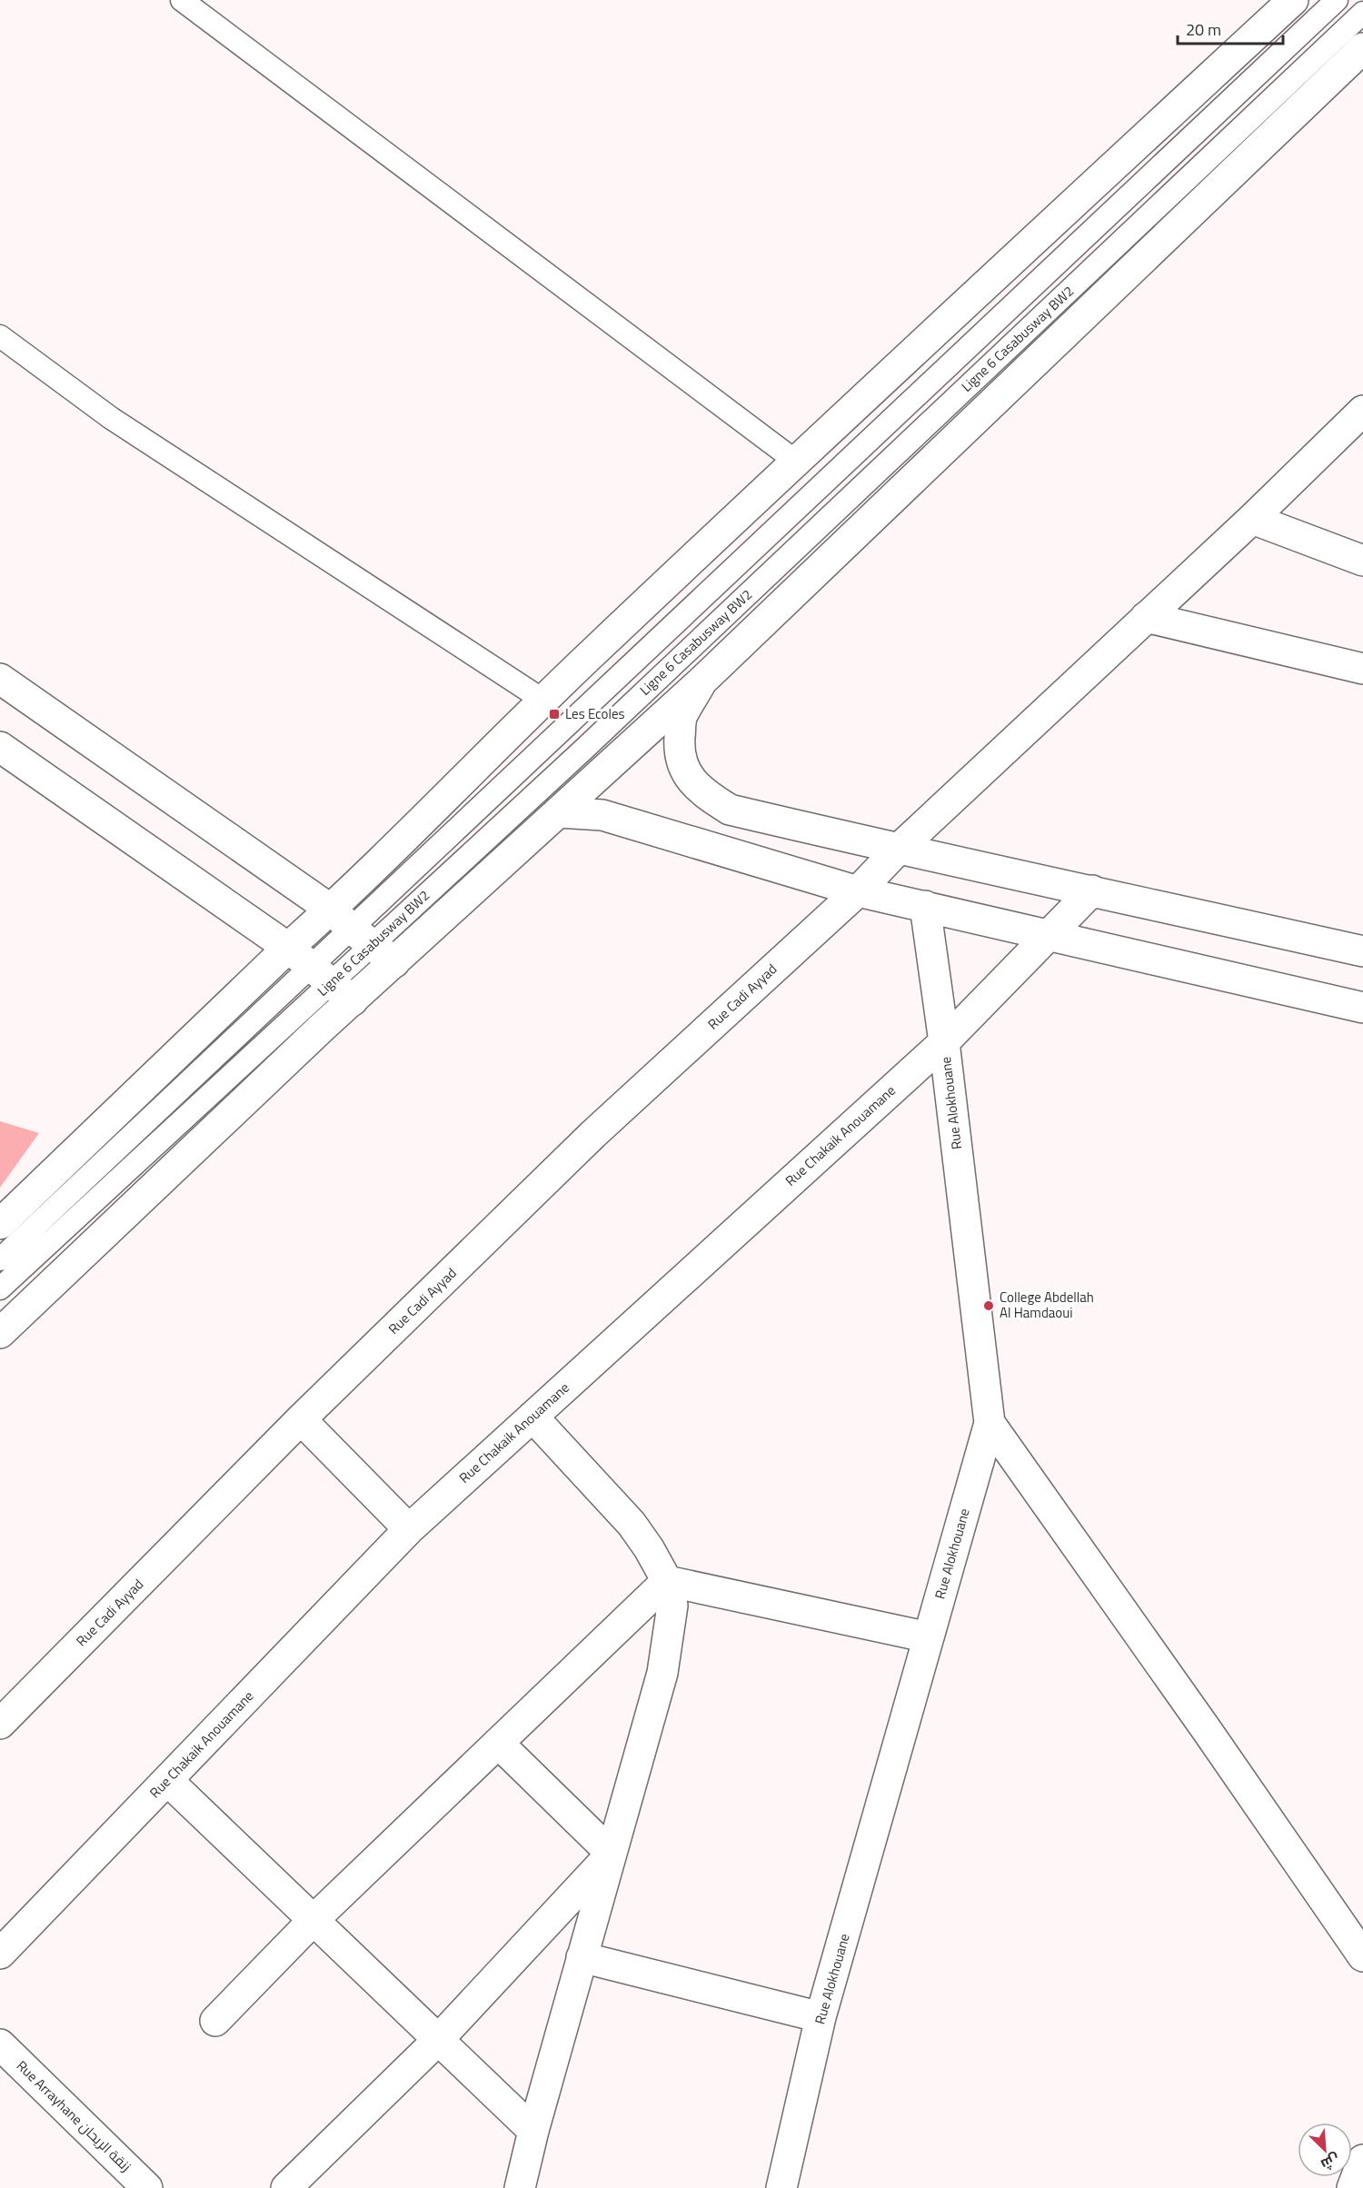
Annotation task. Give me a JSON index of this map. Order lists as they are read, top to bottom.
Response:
{
  "streets": {
    "street": [
      "Rue Cadi Ayyad",
      "Rue Alokhouane",
      "Rue Chakaik Anouamane",
      "Rue Arrayhane زنقة الريحان"
    ],
    "lane": ["Ligne 6 Casabusway BW2"]
  },
  "crossings": [
    ["Rue Alokhouane", "Rue Chakaik Anouamane"]
  ],
  "places": {
    "transit": ["Les Ecoles"],
    "other": ["College Abdellah Al Hamdaoui"]
  },
  "scale_bar": "20 m",
  "north": "bottom right"
}
